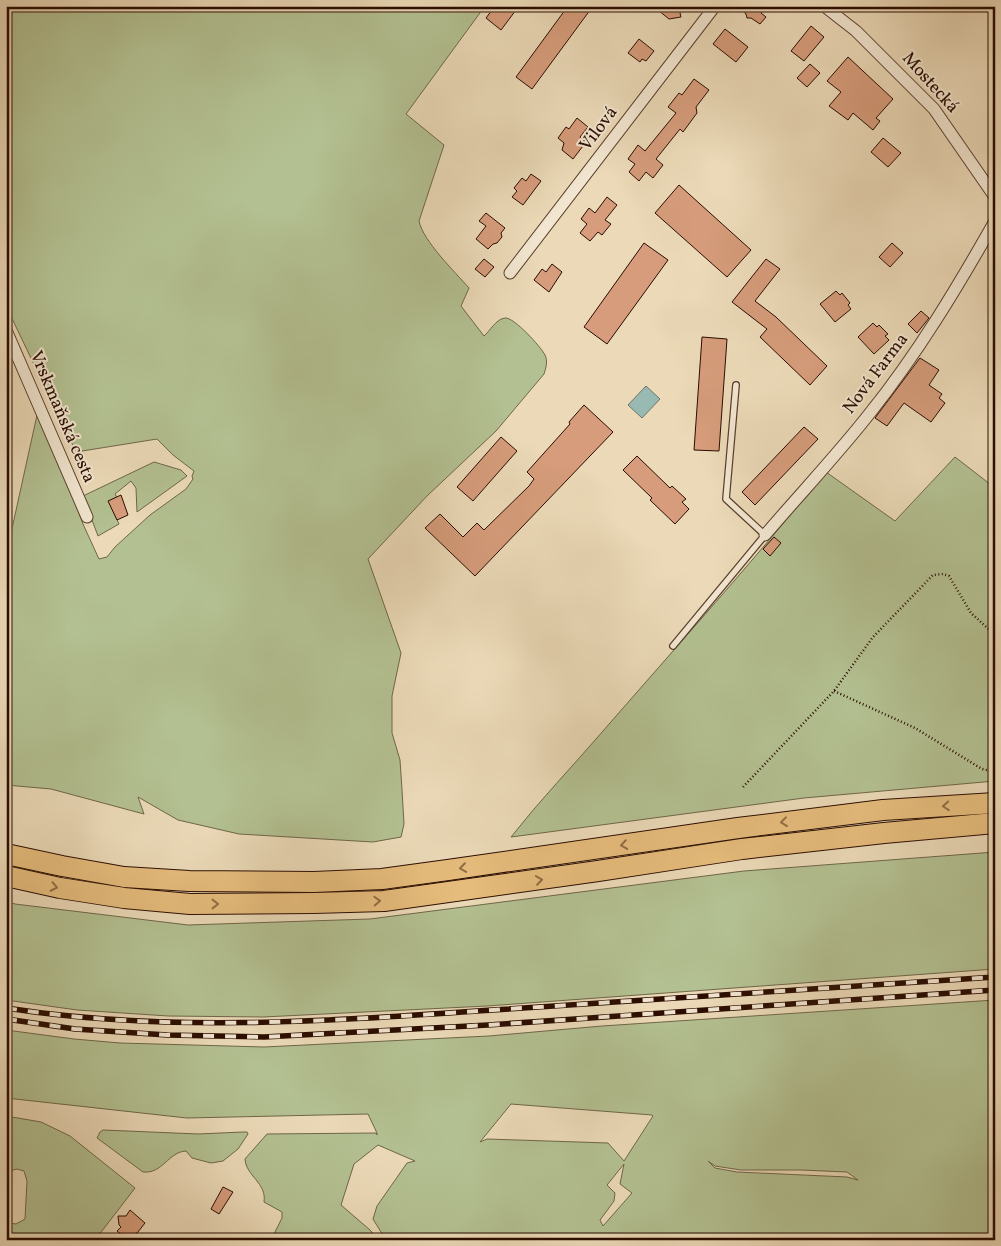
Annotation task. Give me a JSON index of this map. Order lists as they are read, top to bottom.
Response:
{
  "streets": {
    "street": [
      "Mostecká",
      "Vilová",
      "Nová Farma",
      "Vrskmaňská cesta"
    ]
  }
}
